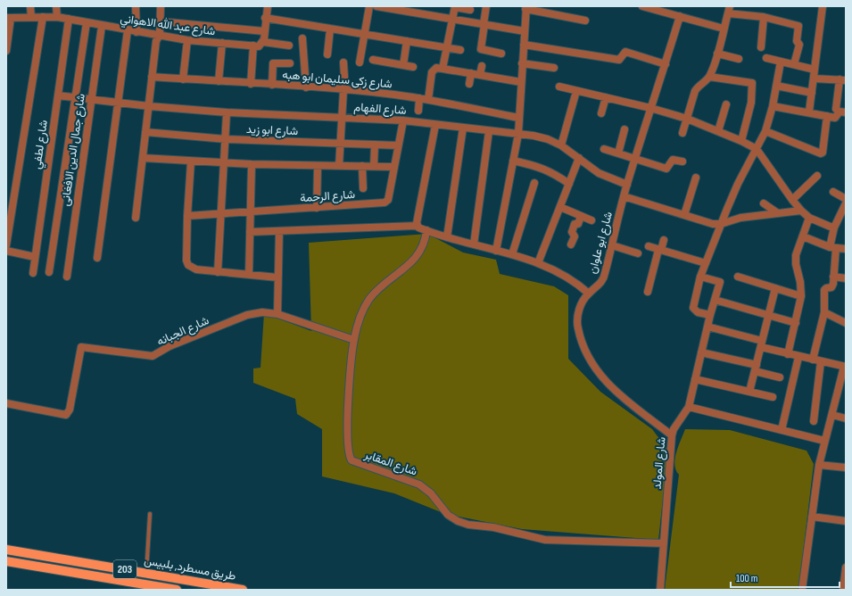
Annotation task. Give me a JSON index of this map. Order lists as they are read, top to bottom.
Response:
{
  "streets": {
    "main road": ["طريق مسطرد, بلبيس", "203"],
    "street": [
      "شارع عبد الله الاهواني",
      "شارع زكى سليمان ابو هبه",
      "شارع الفهام",
      "شارع ابو زيد",
      "شارع لطفي",
      "شارع جمال الدين الافغانى",
      "شارع الرحمة",
      "شارع ابو علوان",
      "شارع الجبانه",
      "شارع المقابر",
      "شارع المولد"
    ]
  },
  "crossings": [
    ["شارع عبد الله الاهواني", "شارع لطفي"],
    ["شارع عبد الله الاهواني", "شارع جمال الدين الافغانى"],
    ["شارع الفهام", "شارع لطفي"],
    ["شارع الفهام", "شارع جمال الدين الافغانى"],
    ["شارع الفهام", "شارع الرحمة"],
    ["شارع الفهام", "شارع ابو علوان"],
    ["شارع ابو زيد", "شارع الرحمة"],
    ["شارع ابو علوان", "شارع المولد"],
    ["شارع الجبانه", "شارع المقابر"],
    ["شارع المقابر", "شارع المولد"]
  ],
  "scale_bar": "100 m"
}
